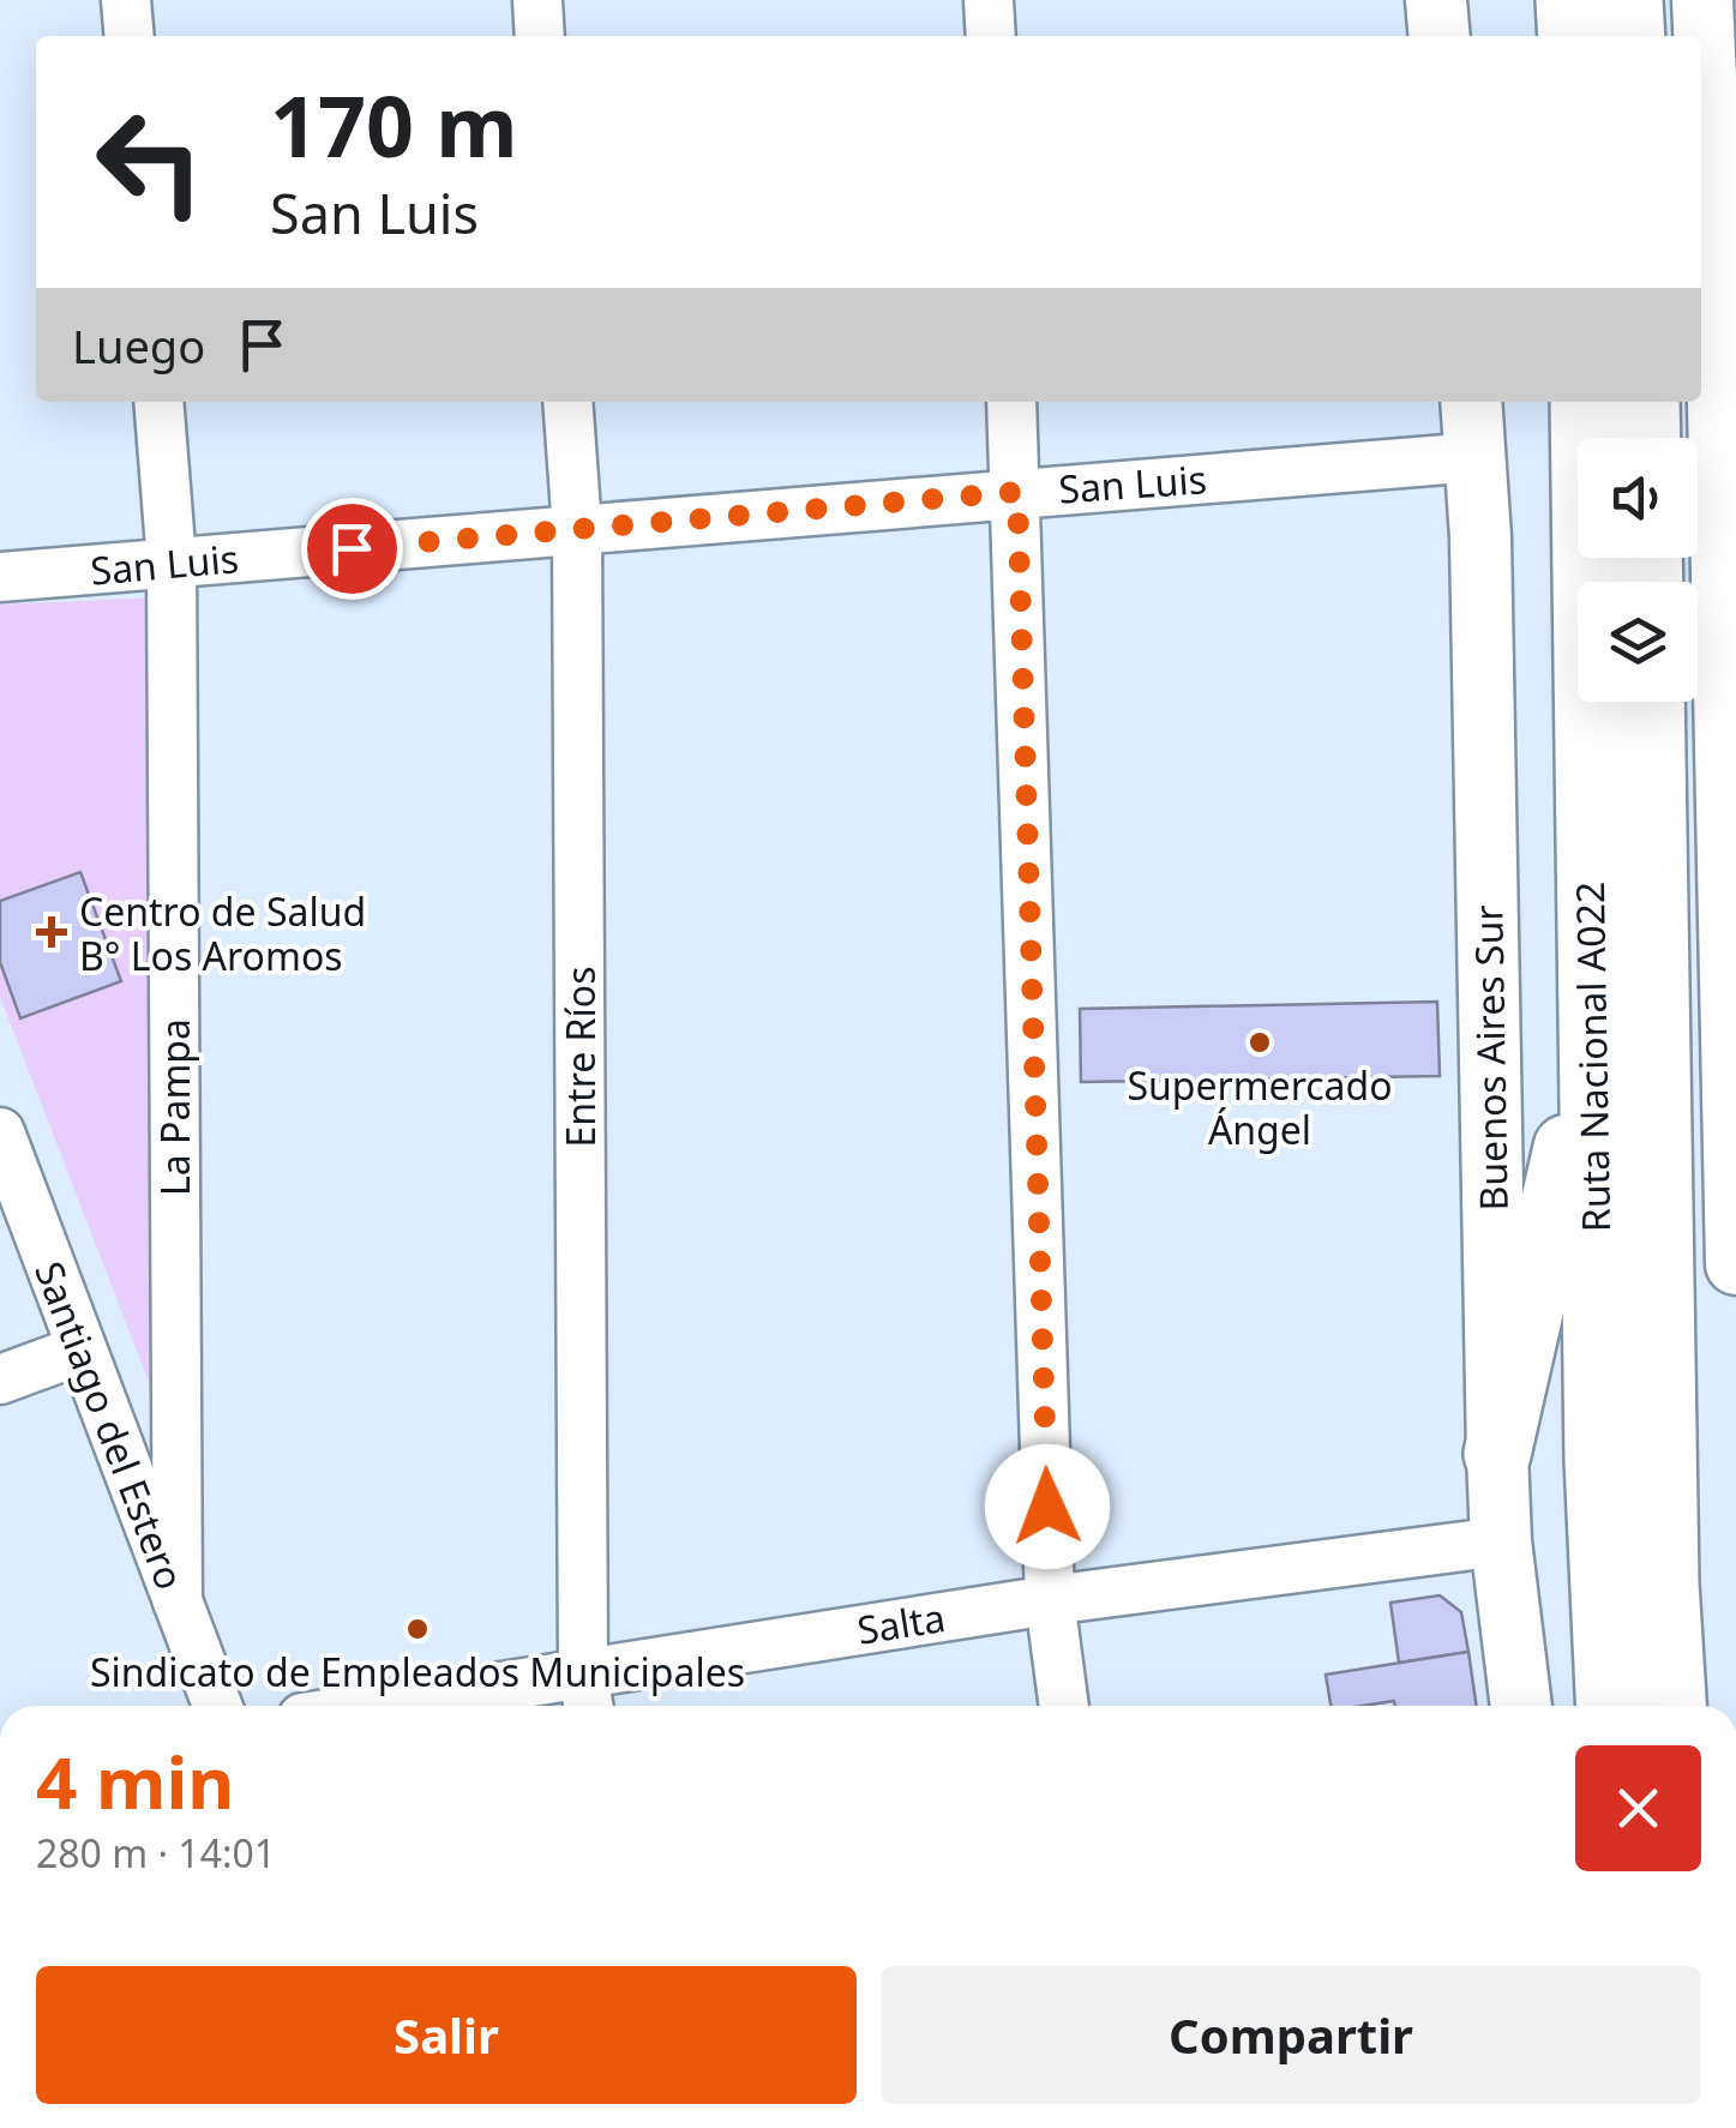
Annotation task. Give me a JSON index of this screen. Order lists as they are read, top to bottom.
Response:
{
  "streets": {
    "highway": ["Ruta Nacional A022"],
    "main road": ["Buenos Aires Sur"],
    "street": [
      "San Luis",
      "Entre Ríos",
      "La Pampa",
      "Santiago del Estero",
      "Salta"
    ]
  },
  "crossings": [
    ["San Luis", "Entre Ríos"],
    ["San Luis", "Buenos Aires Sur"],
    ["San Luis", "La Pampa"],
    ["Entre Ríos", "Salta"],
    ["Buenos Aires Sur", "Salta"],
    ["La Pampa", "Santiago del Estero"]
  ],
  "places": {
    "health": ["Centro de Salud B° Los Aromos"],
    "other": ["Supermercado Ángel", "Sindicato de Empleados Municipales"]
  },
  "page": {
    "turn": ["170 m", "San Luis"],
    "then": "Luego",
    "heading": ["4 min", "280 m · 14:01"],
    "buttons": ["Salir", "Compartir"]
  }
}
